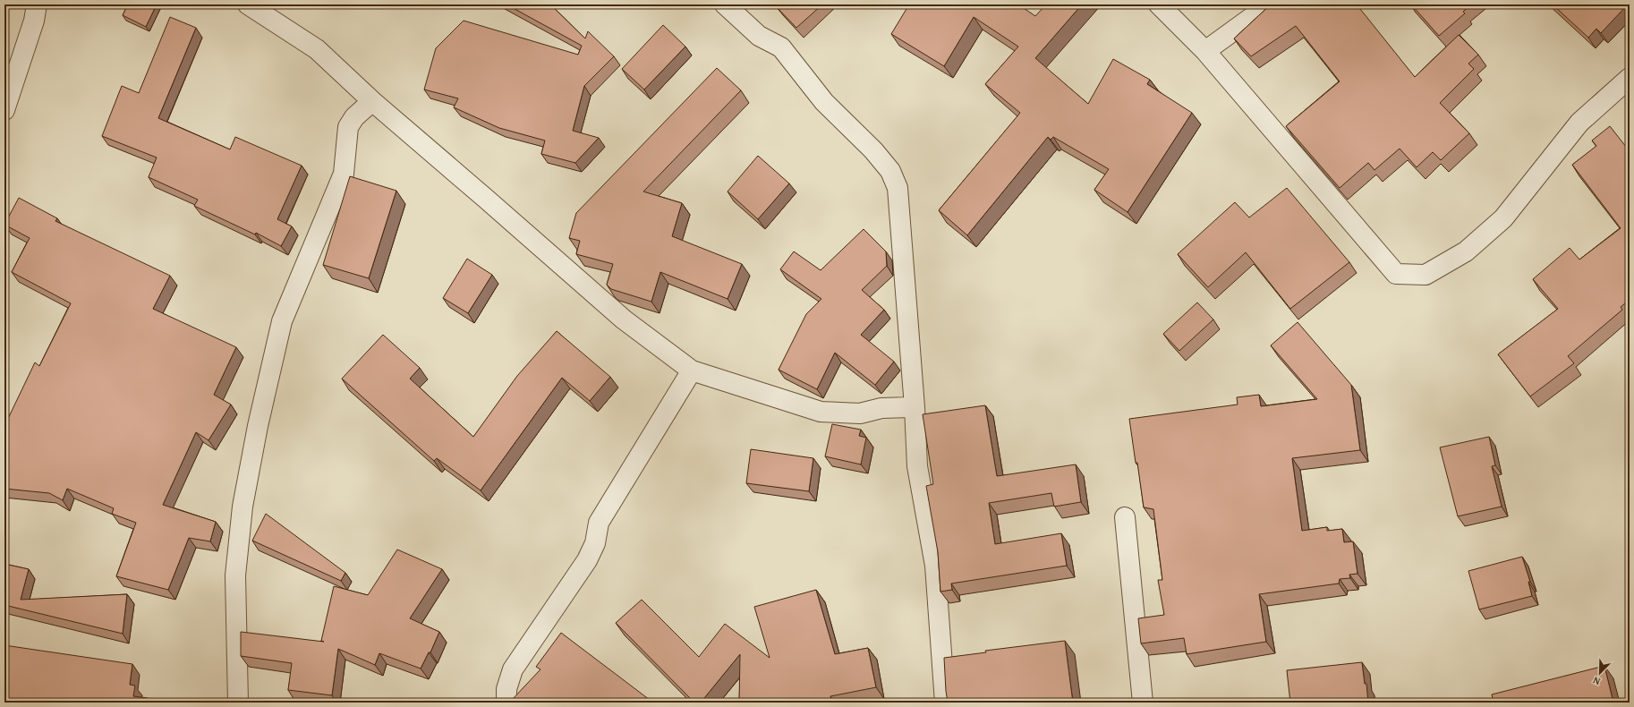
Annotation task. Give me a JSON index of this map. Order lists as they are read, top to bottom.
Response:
{
  "north": "bottom left"
}
